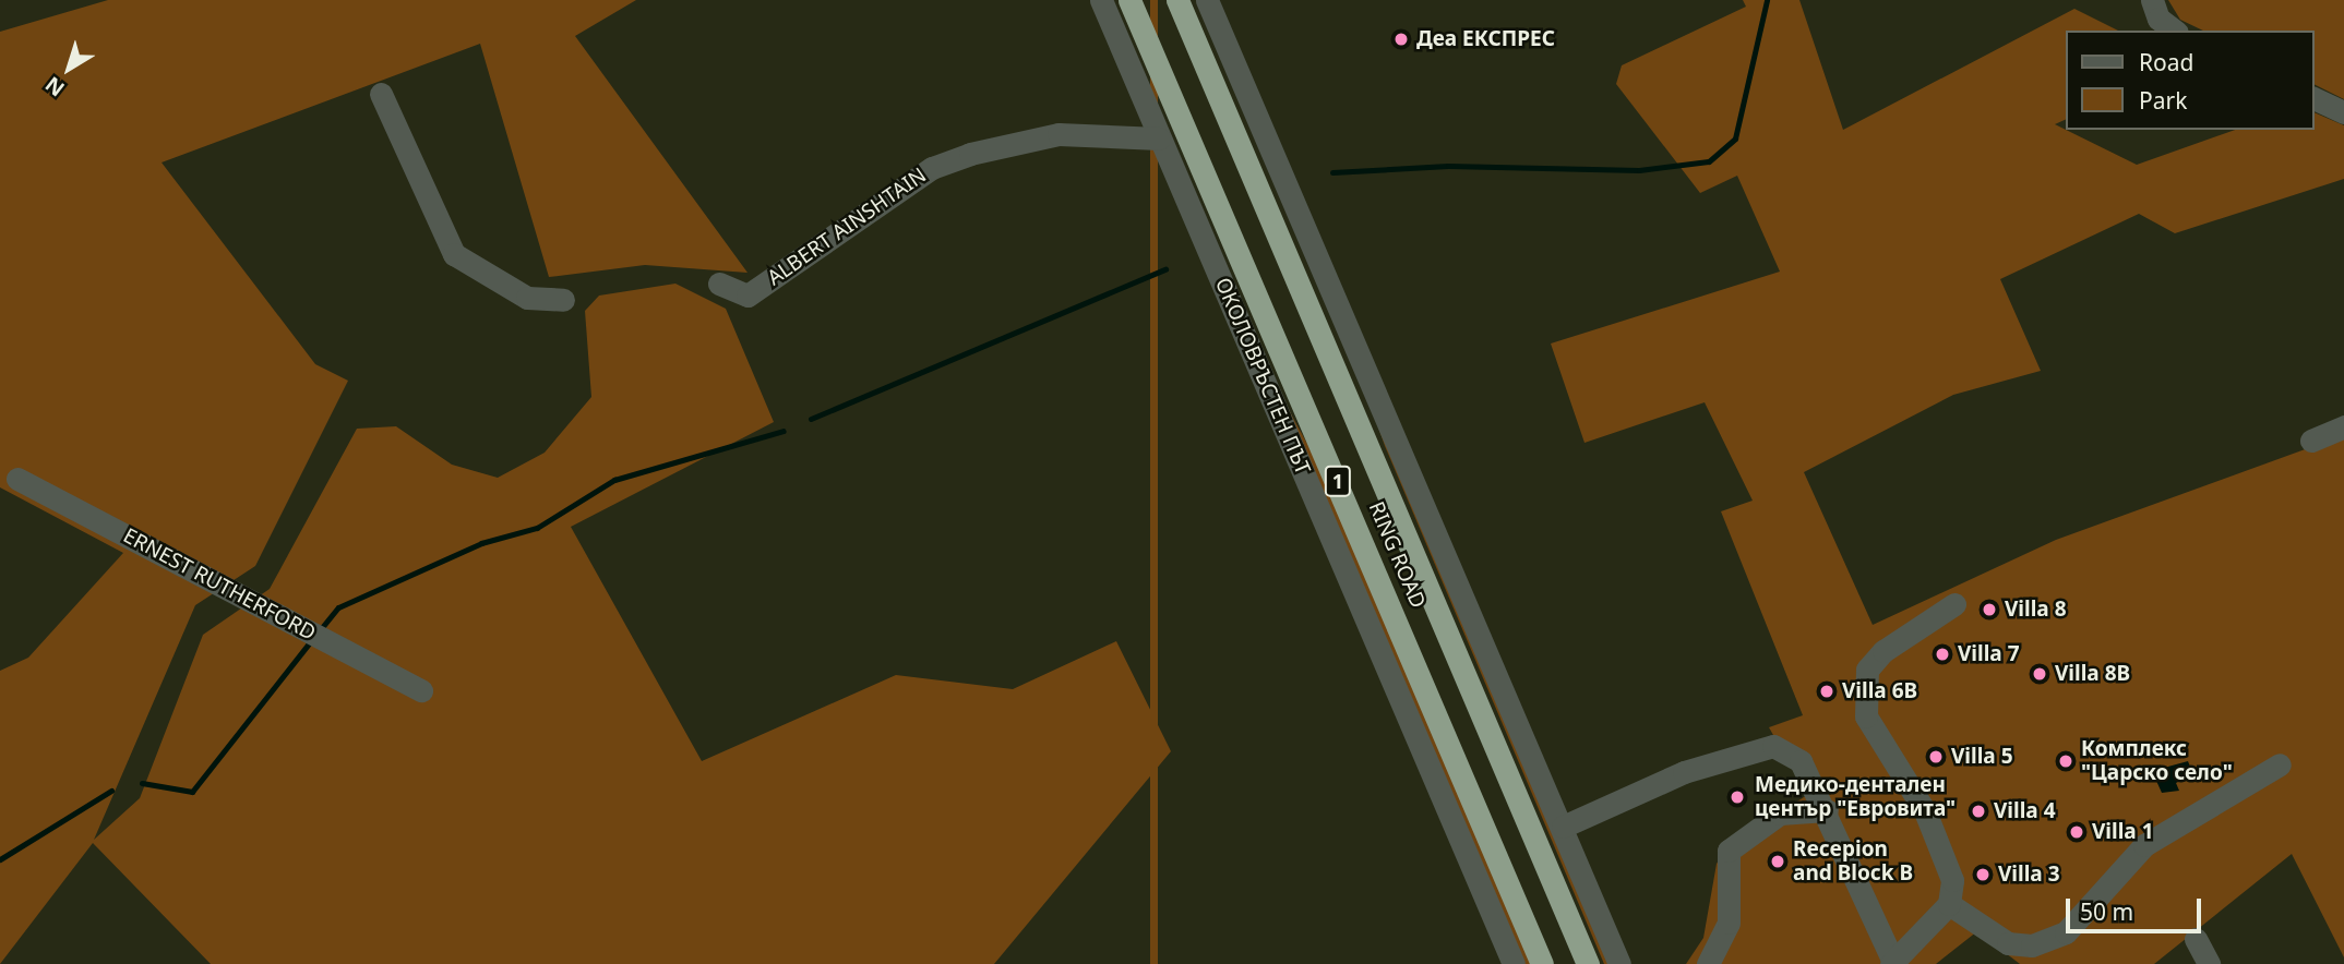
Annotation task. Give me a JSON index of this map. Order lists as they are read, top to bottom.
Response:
{
  "streets": {
    "highway": ["1", "RING ROAD"],
    "street": ["ALBERT AINSHTAIN", "ОКОЛОВРЪСТЕН ПЪТ", "ERNEST RUTHERFORD"]
  },
  "crossings": [
    ["ALBERT AINSHTAIN", "ОКОЛОВРЪСТЕН ПЪТ"]
  ],
  "places": [
    "Деа ЕКСПРЕС",
    "Villa 8",
    "Villa 7",
    "Villa 8B",
    "Villa 6B",
    "Villa 5",
    "Комплекс \"Царско село\"",
    "Медико-дентален център \"Евровита\"",
    "Villa 4",
    "Villa 1",
    "Recepion and Block B",
    "Villa 3"
  ],
  "legend": ["Road", "Park"],
  "scale_bar": "50 m",
  "north": "bottom left"
}
